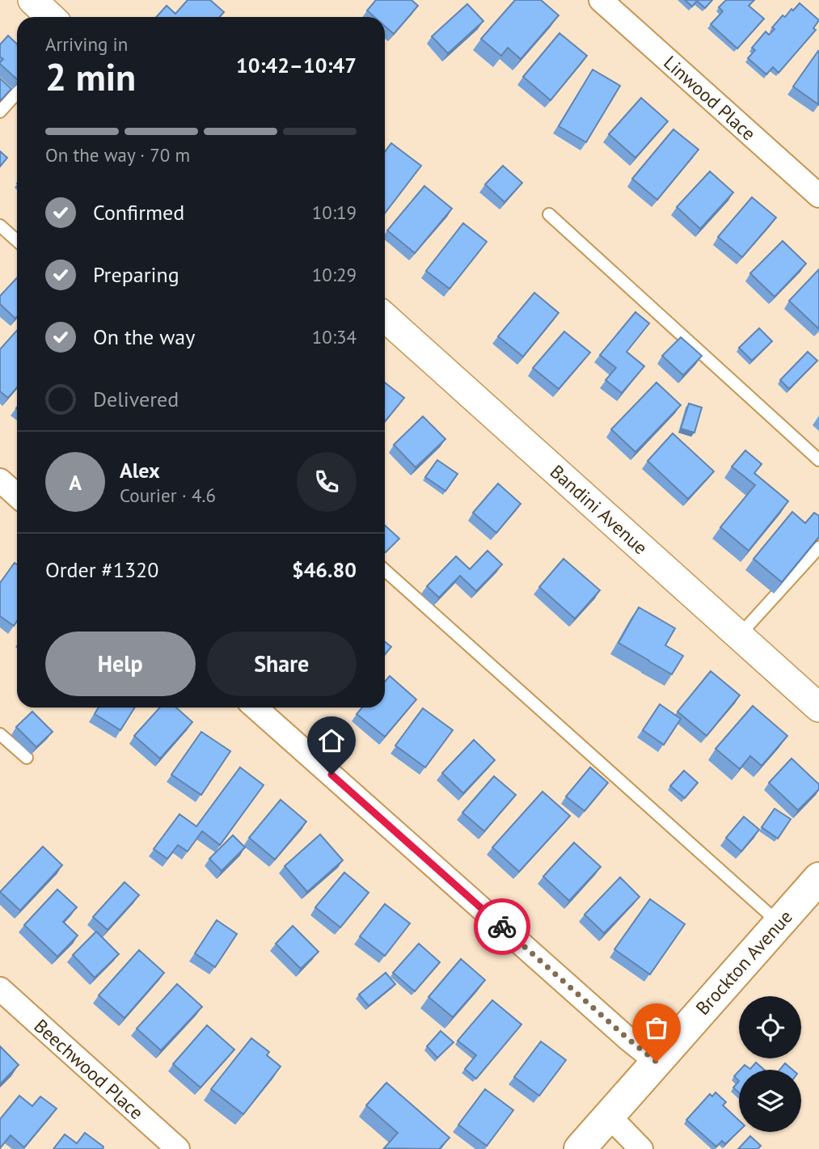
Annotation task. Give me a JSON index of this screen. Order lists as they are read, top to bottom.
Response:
{
  "streets": {
    "main road": ["Brockton Avenue"],
    "street": ["Linwood Place", "Bandini Avenue", "Beechwood Place"]
  },
  "page": {
    "heading": ["2 min", "Arriving in", "10:42–10:47"],
    "panel": [
      "Alex",
      "Courier · 4.6",
      "Order #1320",
      "$46.80"
    ],
    "bar": "On the way · 70 m",
    "list": [
      ["Confirmed", "10:19"],
      ["Preparing", "10:29"],
      ["On the way", "10:34"],
      "Delivered"
    ],
    "round": "A",
    "buttons": ["Help", "Share"]
  }
}
